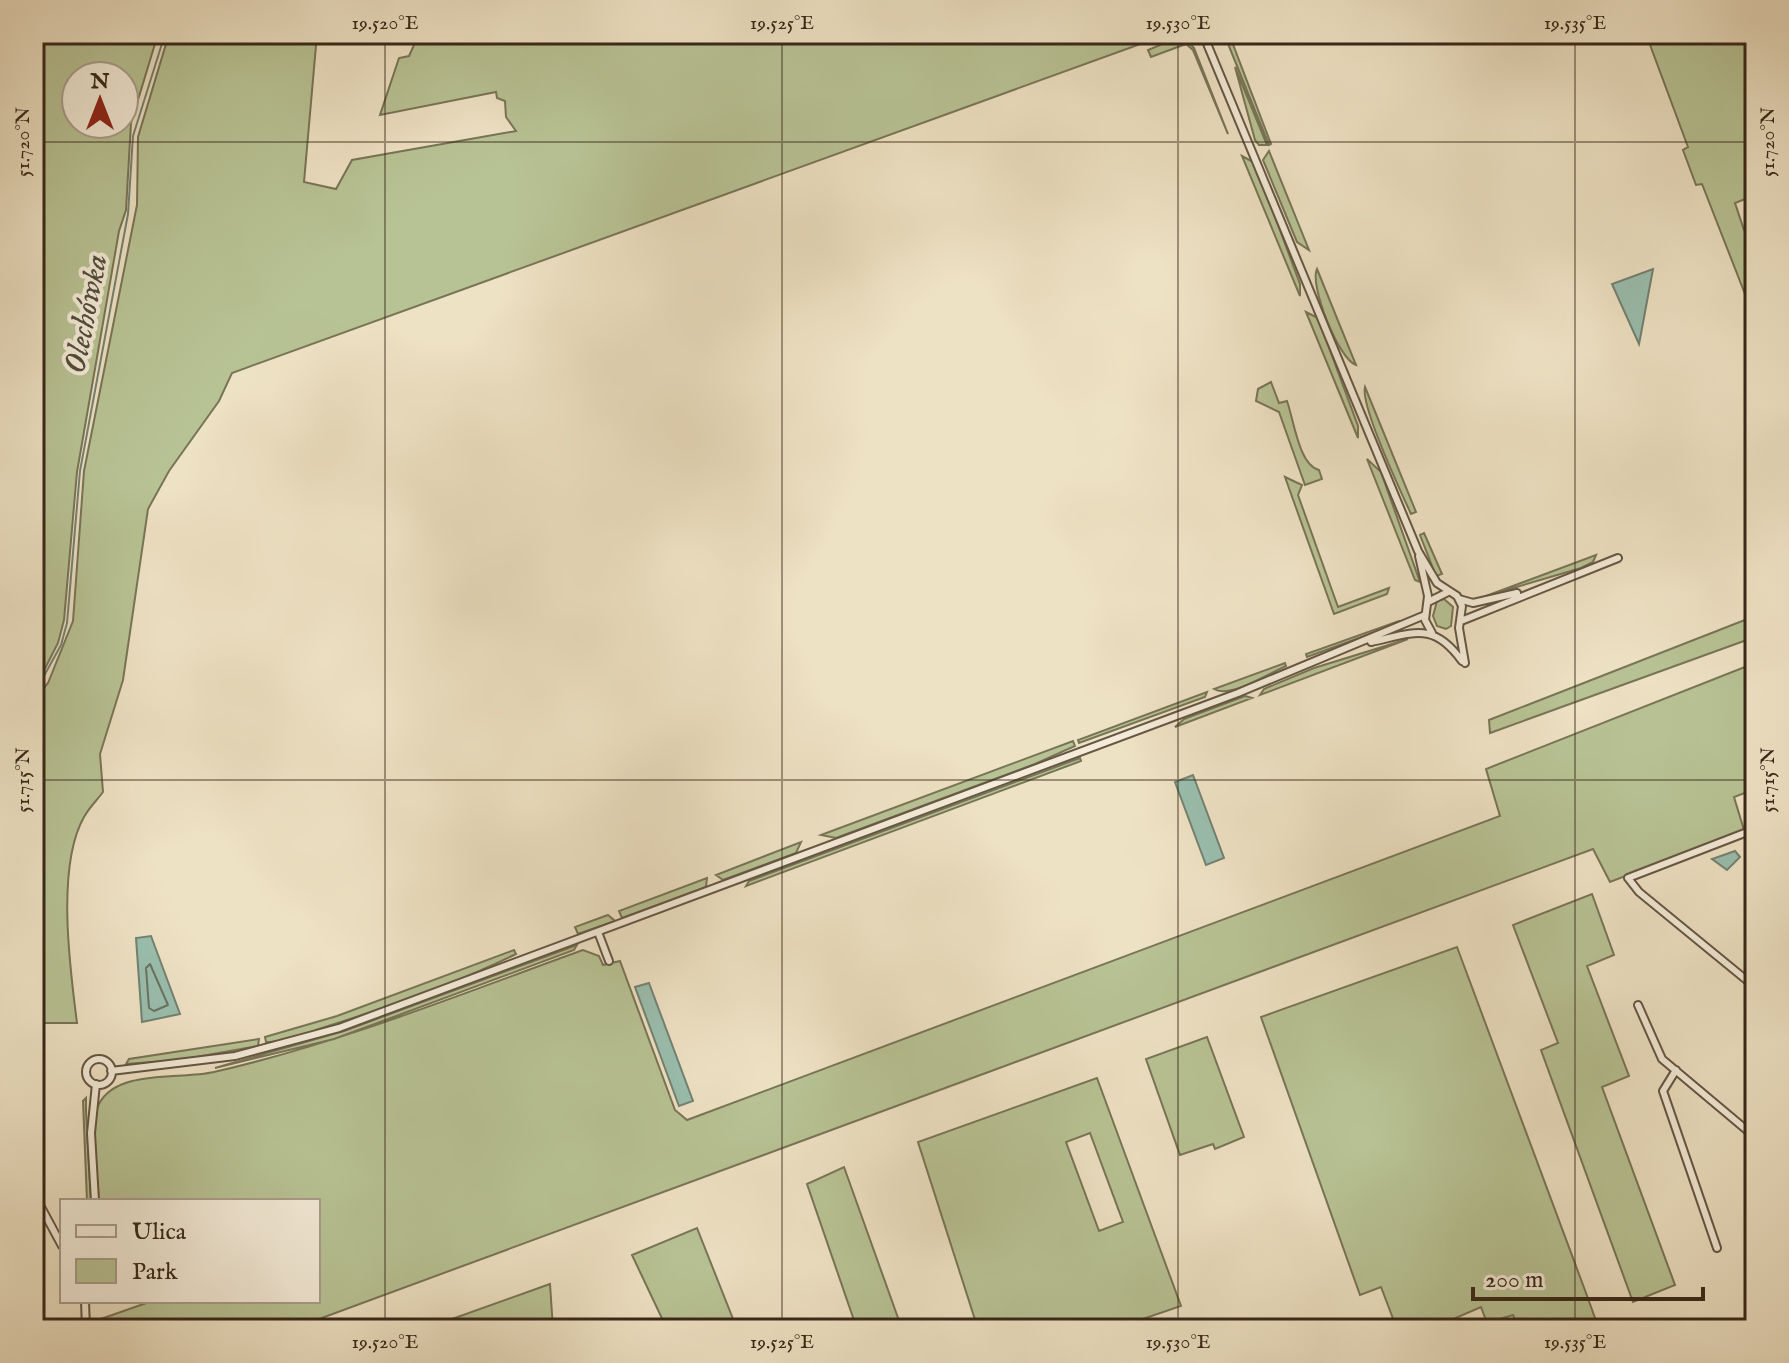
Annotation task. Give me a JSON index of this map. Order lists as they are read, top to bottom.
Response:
{
  "water": ["Olechówka"],
  "legend": ["Ulica", "Park"],
  "scale_bar": "200 m",
  "north": "top",
  "coordinates": [
    "19.520°E",
    "19.525°E",
    "19.530°E",
    "19.535°E",
    "51.720°N",
    "51.715°N"
  ]
}
